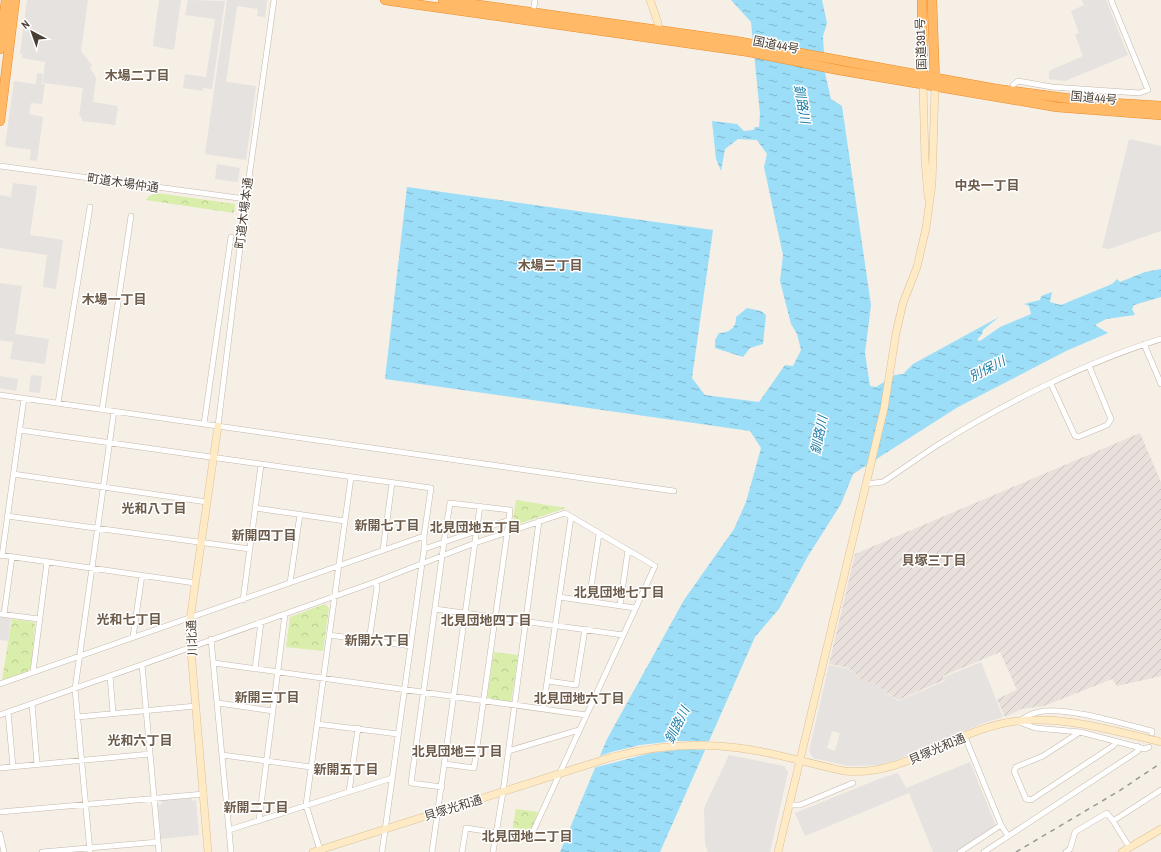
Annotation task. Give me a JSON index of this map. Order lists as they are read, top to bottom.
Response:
{
  "streets": {
    "highway": ["国道391号", "国道44号"],
    "street": [
      "町道木場仲通",
      "町道木場本通",
      "川北通",
      "貝塚光和通"
    ]
  },
  "crossings": [
    ["国道391号", "国道44号"],
    ["町道木場仲通", "町道木場本通"],
    ["町道木場本通", "川北通"]
  ],
  "districts": [
    "木場二丁目",
    "中央一丁目",
    "木場三丁目",
    "木場一丁目",
    "光和八丁目",
    "新開七丁目",
    "北見団地五丁目",
    "新開四丁目",
    "貝塚三丁目",
    "北見団地七丁目",
    "光和七丁目",
    "北見団地四丁目",
    "新開六丁目",
    "新開三丁目",
    "北見団地六丁目",
    "光和六丁目",
    "北見団地三丁目",
    "新開五丁目",
    "新開二丁目",
    "北見団地二丁目"
  ],
  "water": ["釧路川", "別保川"],
  "north": "top left"
}
